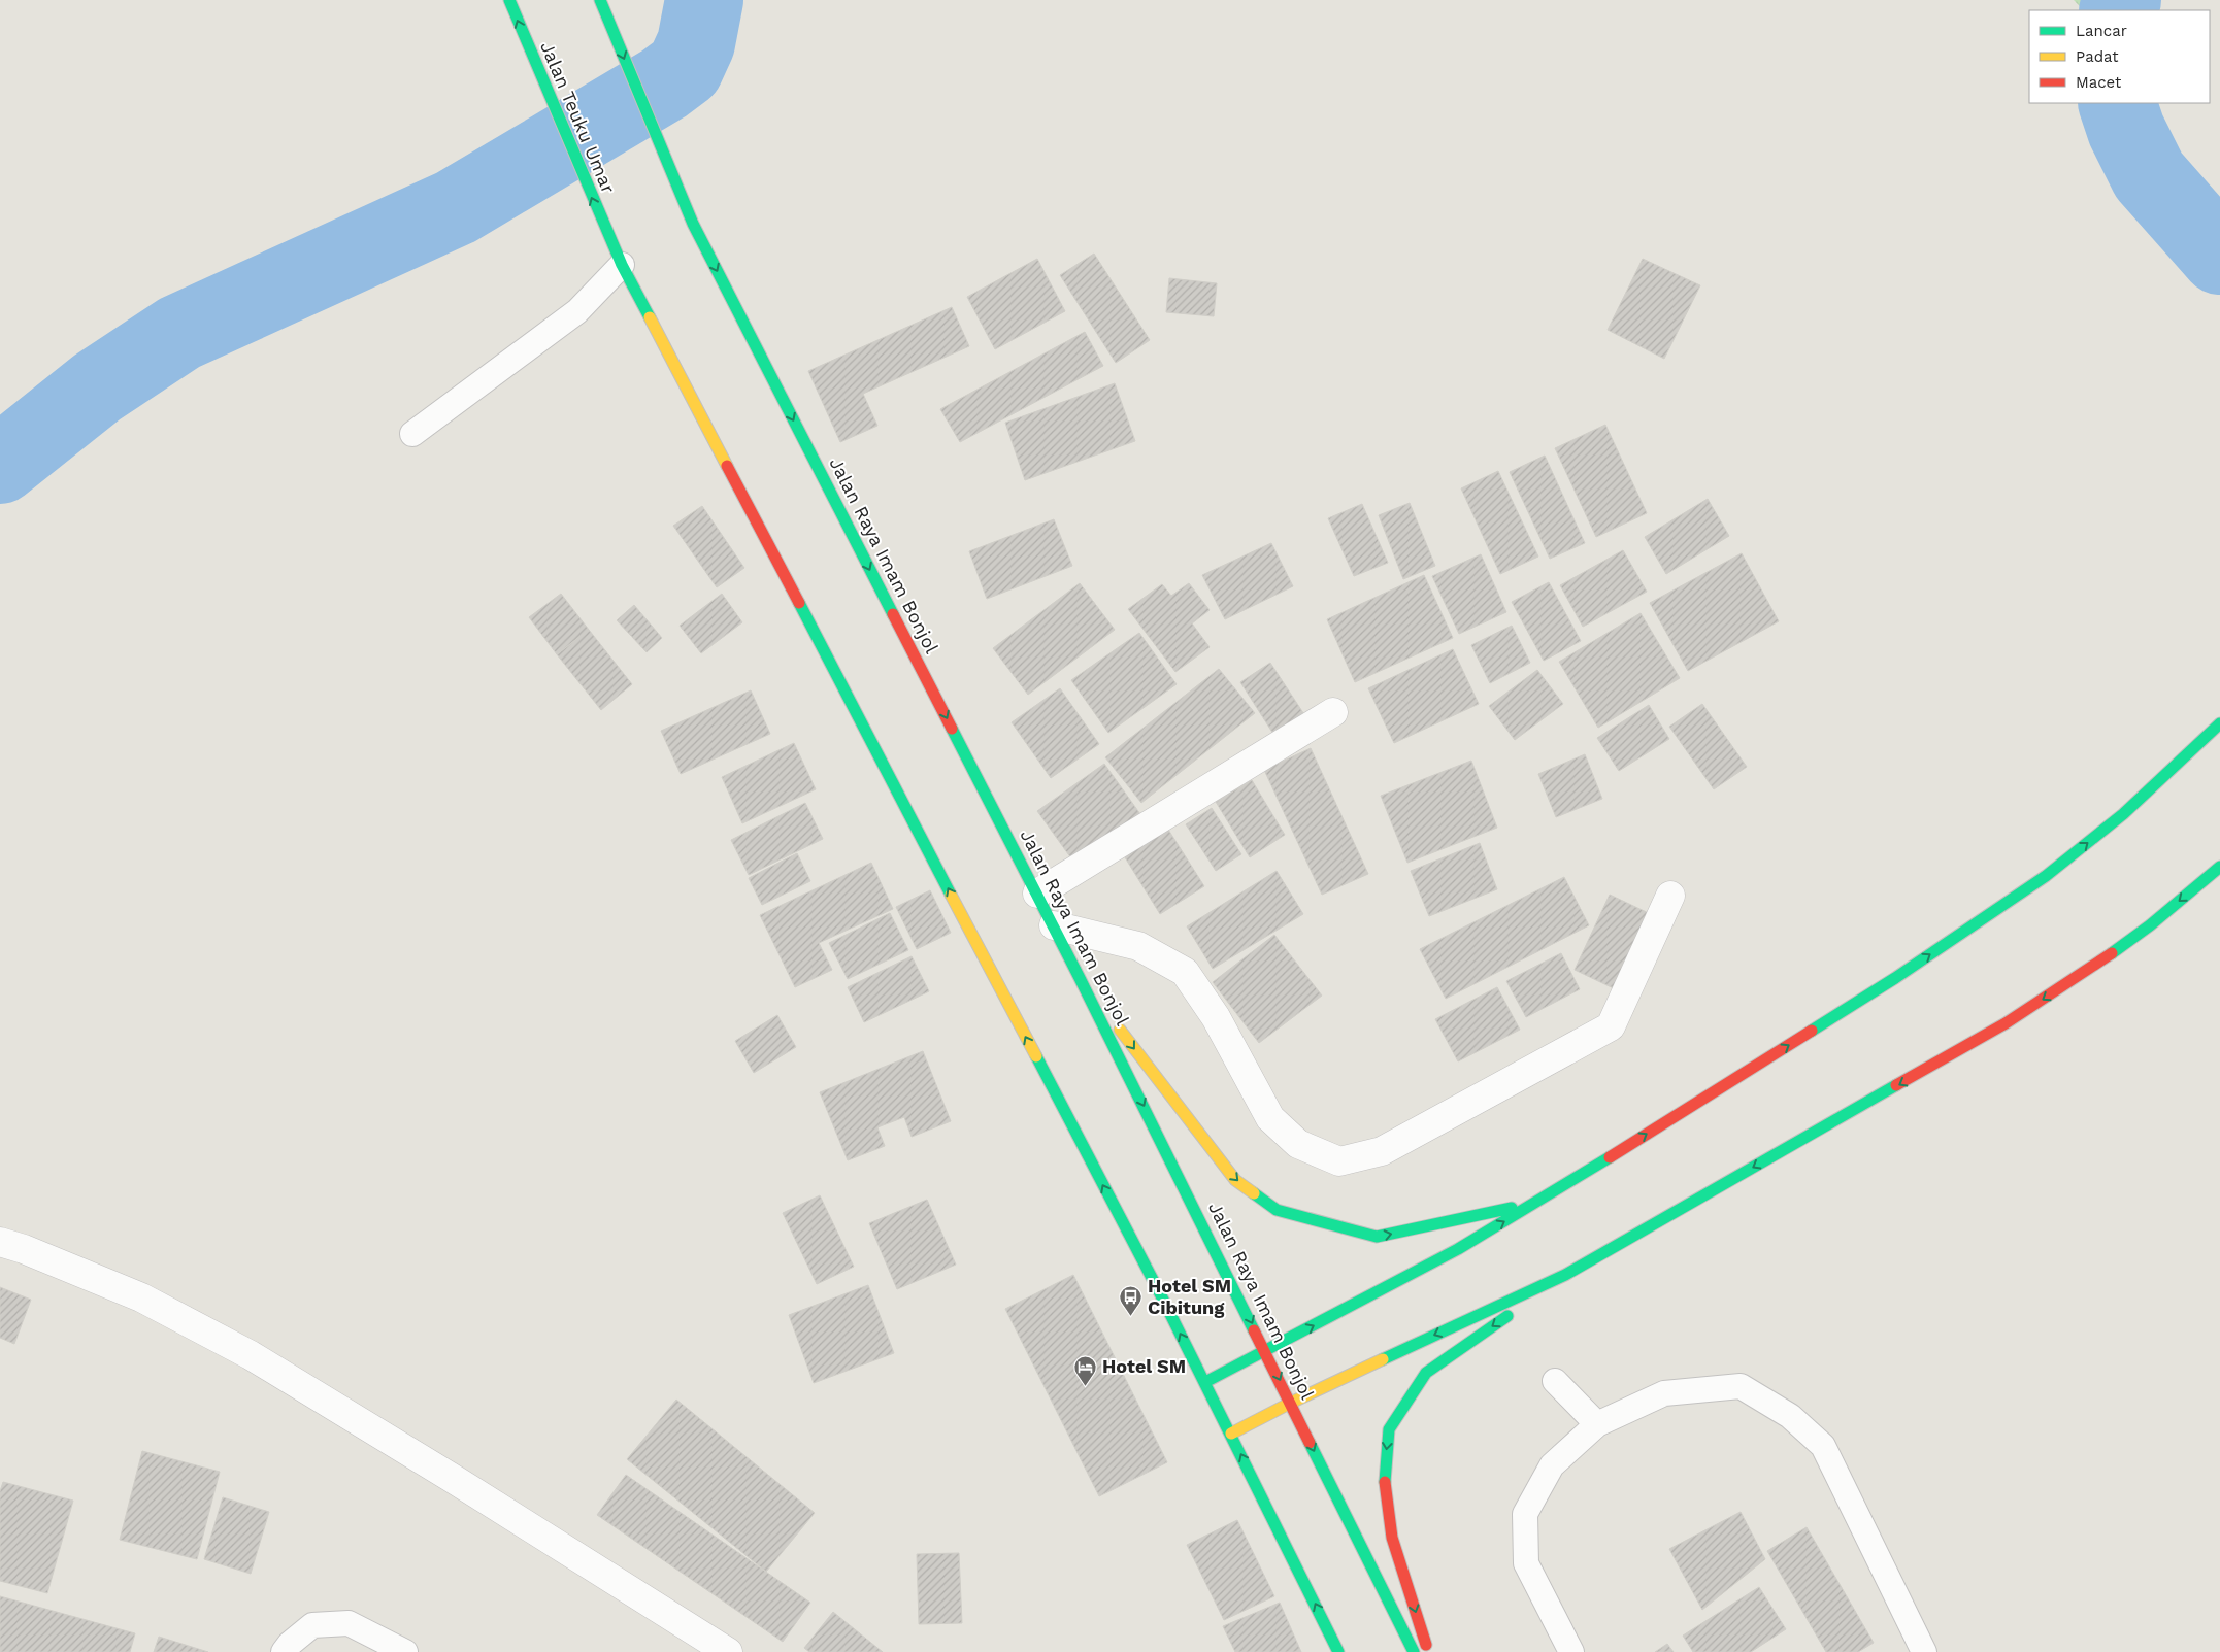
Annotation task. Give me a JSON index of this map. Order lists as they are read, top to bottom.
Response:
{
  "streets": {
    "highway": ["Jalan Teuku Umar", "Jalan Raya Imam Bonjol"]
  },
  "one_way": ["Jalan Teuku Umar"],
  "places": {
    "bus stop": ["Hotel SM Cibitung"],
    "hotel": ["Hotel SM"]
  },
  "legend": ["Lancar", "Padat", "Macet"]
}
